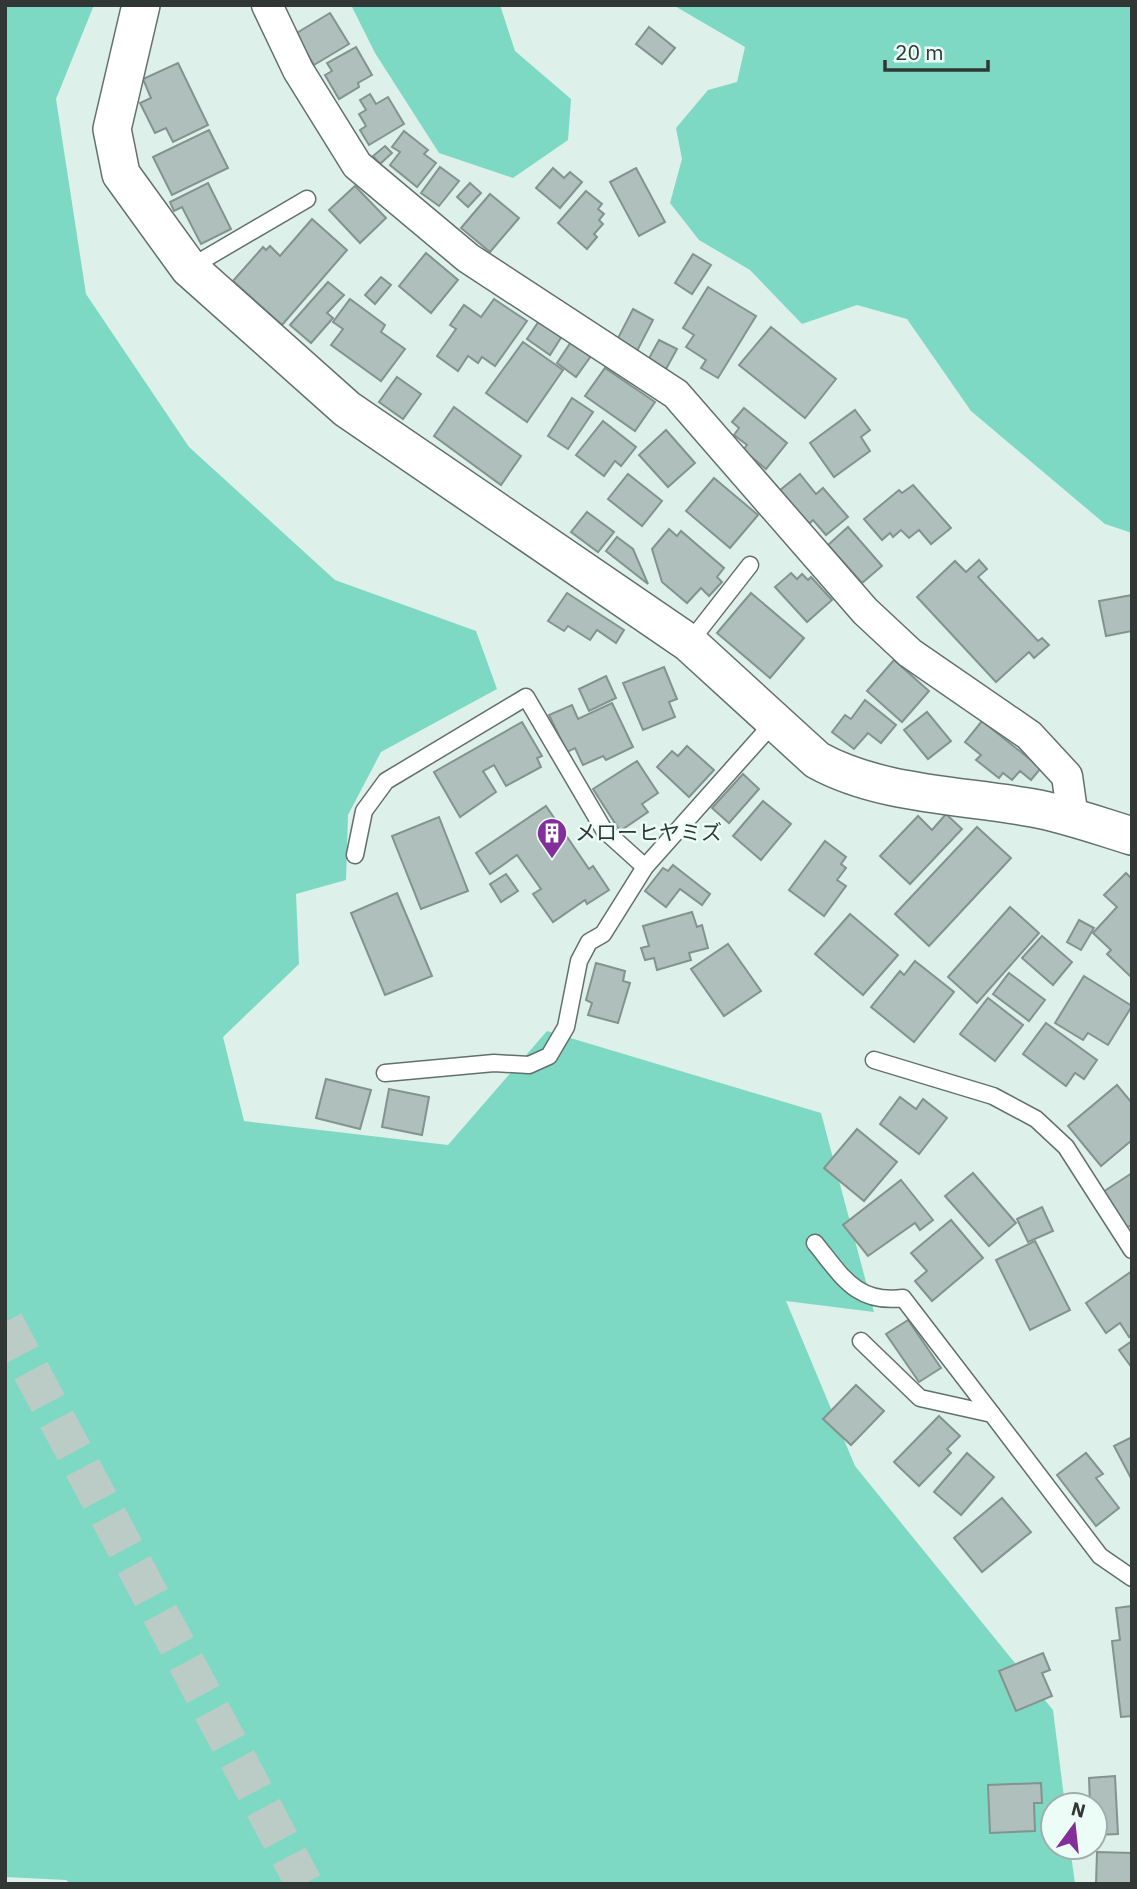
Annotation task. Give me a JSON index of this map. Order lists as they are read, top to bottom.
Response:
{
  "places": {
    "building": ["メローヒヤミズ"]
  },
  "scale_bar": "20 m",
  "north": "top"
}
